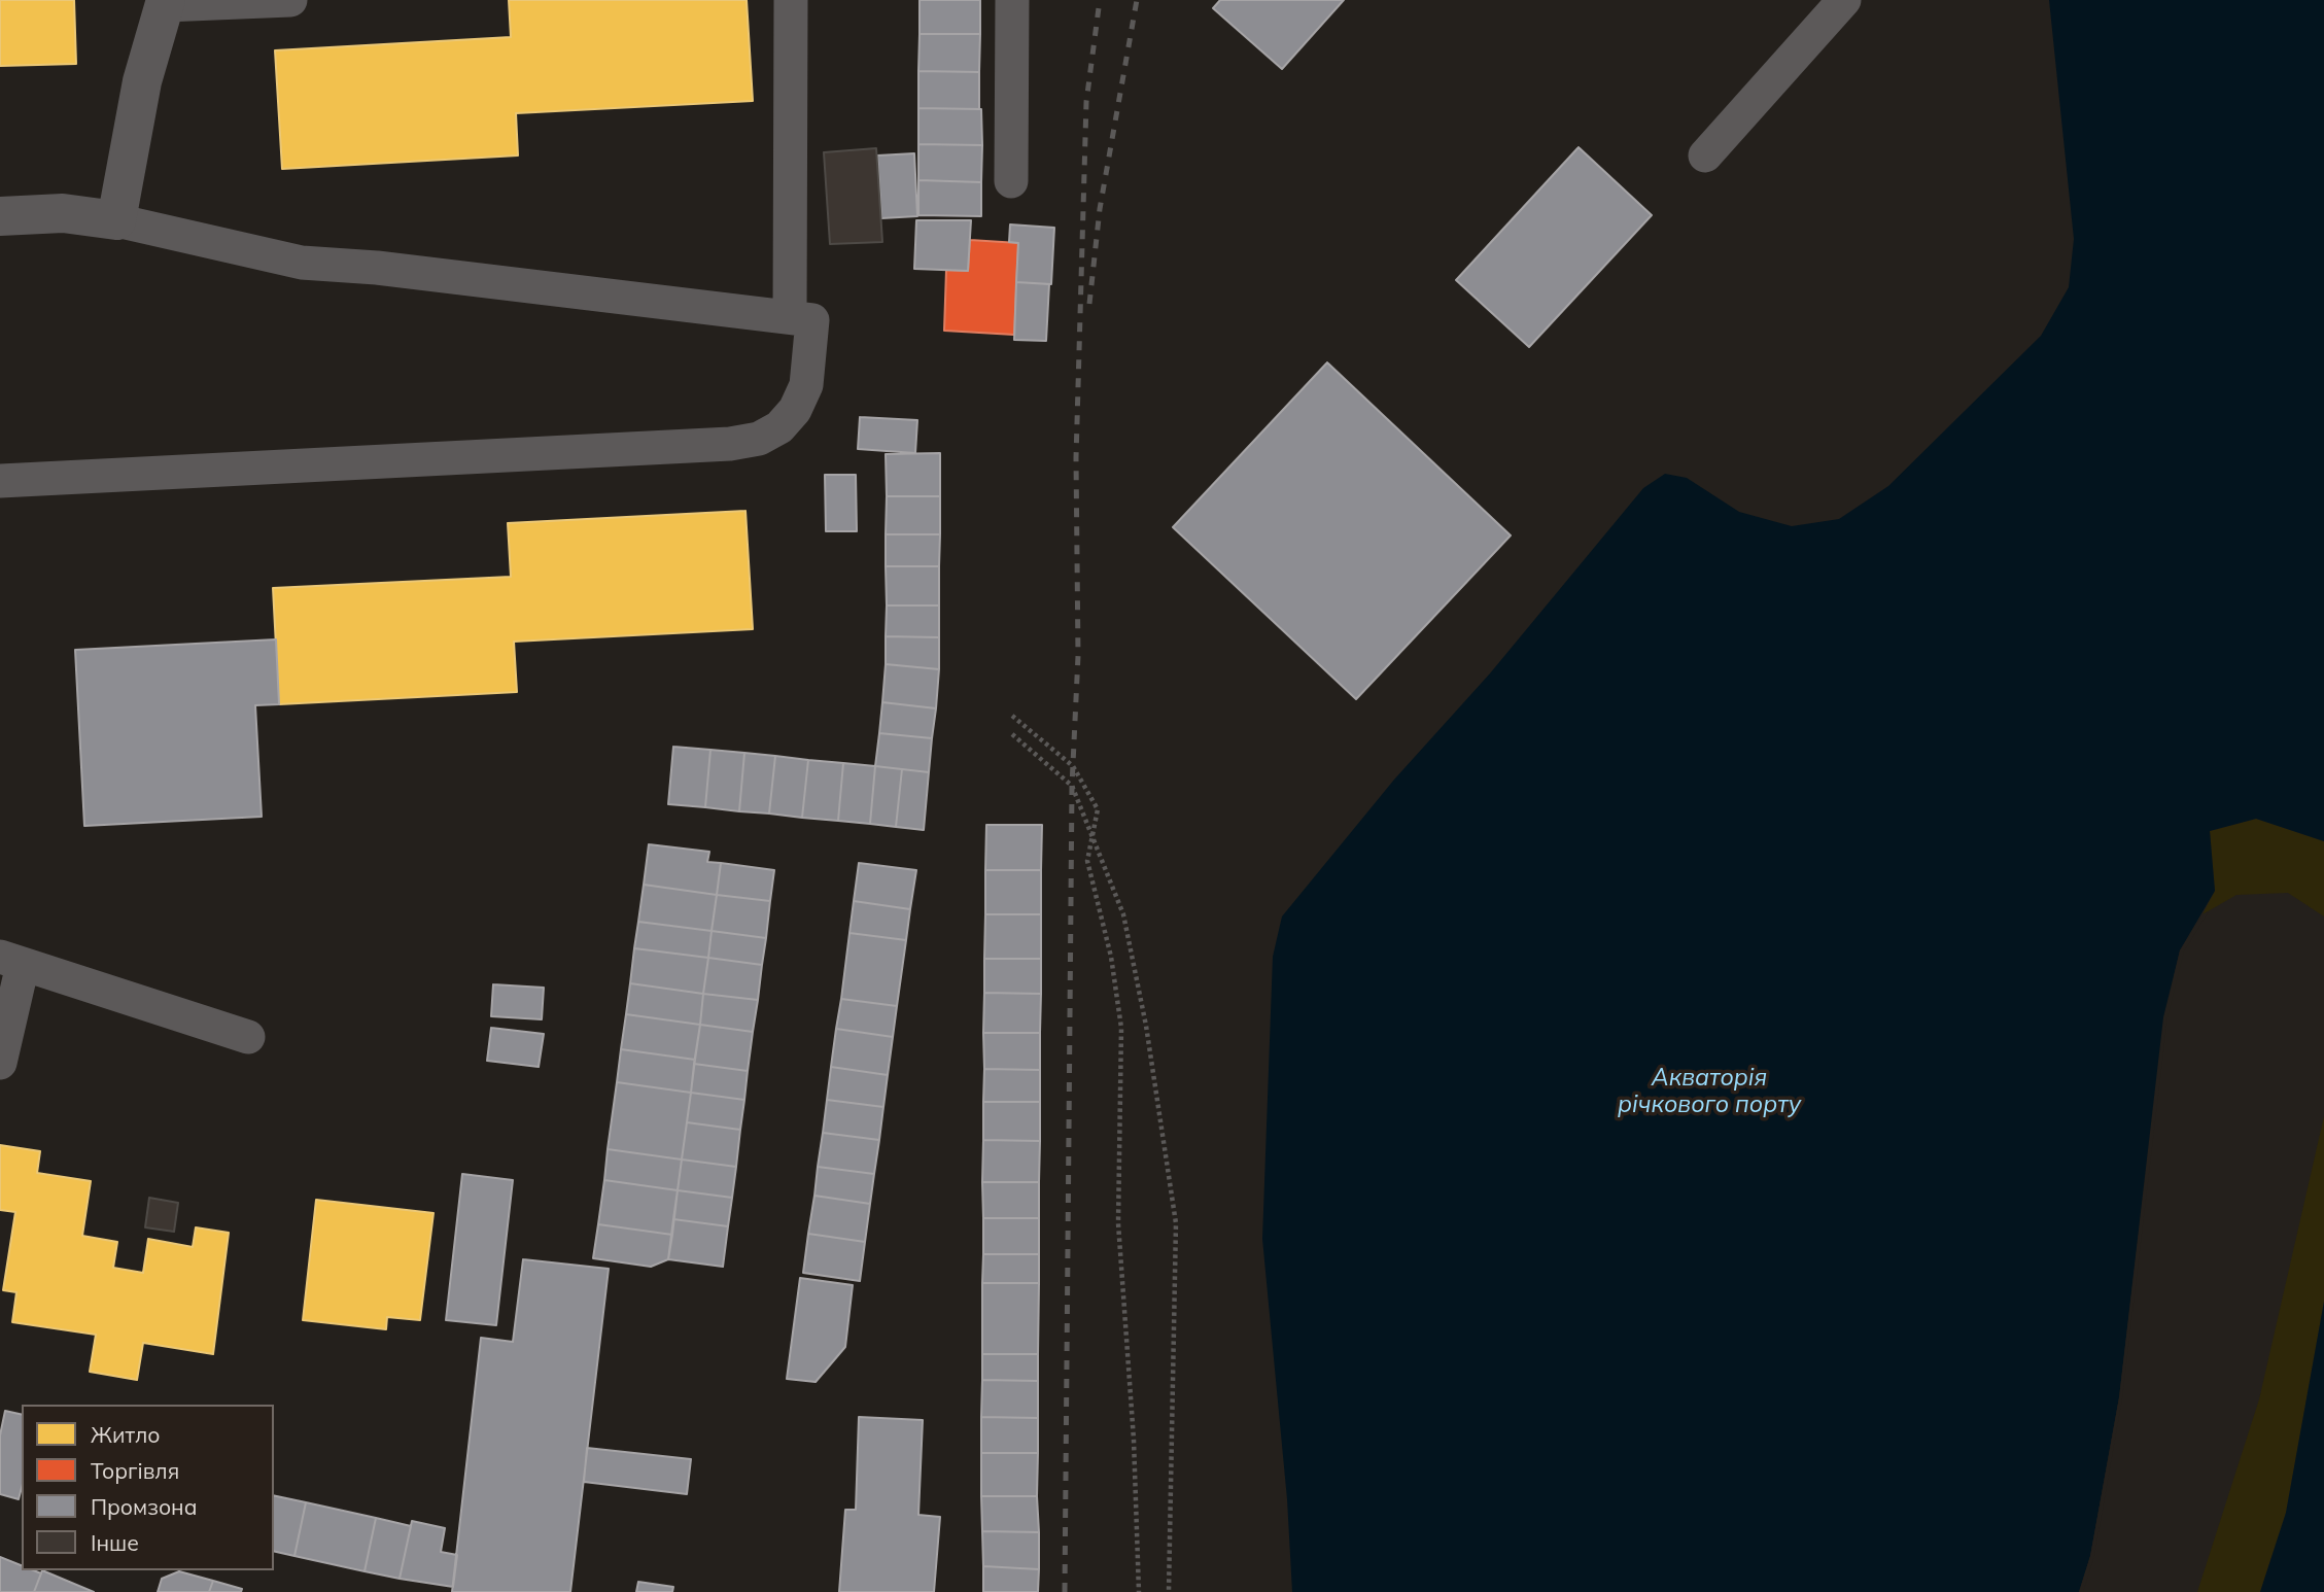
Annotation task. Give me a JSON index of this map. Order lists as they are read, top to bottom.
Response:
{
  "water": ["Акваторія річкового порту"],
  "legend": [
    "Житло",
    "Торгівля",
    "Промзона",
    "Інше"
  ]
}
